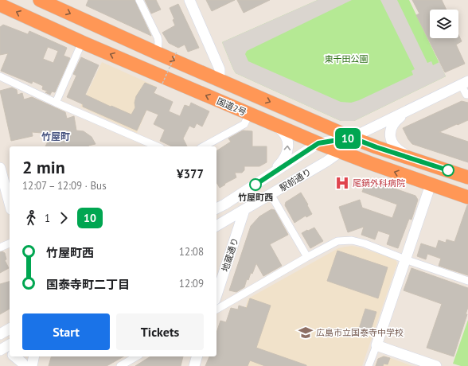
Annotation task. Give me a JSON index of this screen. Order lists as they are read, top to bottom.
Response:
{
  "streets": {
    "highway": ["国道2号"],
    "street": ["駅前通り", "地蔵通り"]
  },
  "crossings": [
    ["国道2号", "駅前通り"],
    ["駅前通り", "地蔵通り"]
  ],
  "districts": ["竹屋町"],
  "parks": ["東千田公園"],
  "places": {
    "hospital": ["尾鍋外科病院"],
    "other": ["竹屋町西"],
    "school or university": ["広島市立国泰寺中学校"]
  },
  "lines": ["bus line 10"],
  "page": {
    "on_map": "10",
    "heading": ["2 min", "12:07 – 12:09 · Bus", "¥377"],
    "legs": ["1", "10"],
    "list": [
      {
        "name": "竹屋町西",
        "value": "12:08"
      },
      {
        "name": "国泰寺町二丁目",
        "value": "12:09"
      }
    ],
    "buttons": ["Start", "Tickets"]
  }
}
